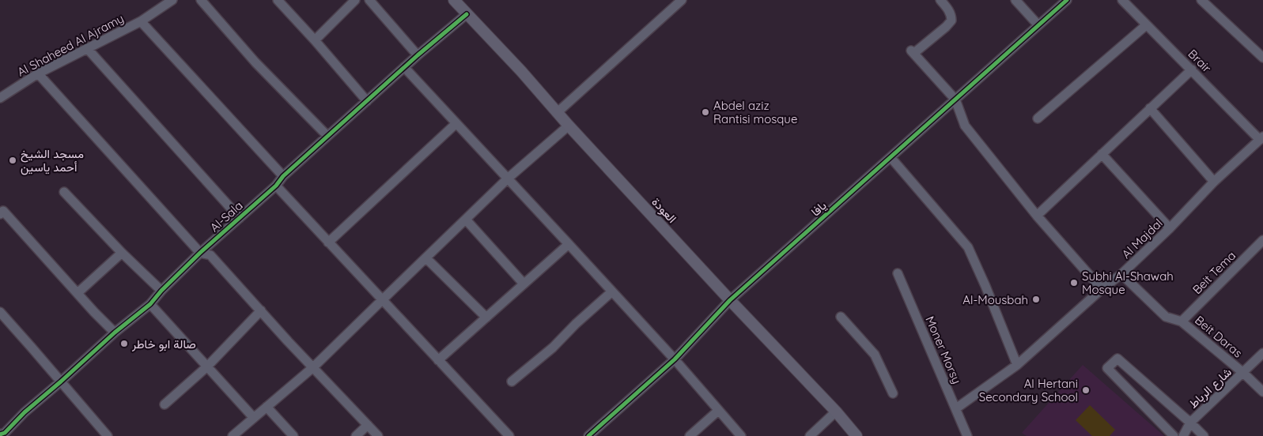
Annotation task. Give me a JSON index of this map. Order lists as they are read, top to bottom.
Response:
{
  "streets": {
    "main road": ["العودة"],
    "street": [
      "Al Shaheed Al Ajramy",
      "Brair",
      "يافا",
      "Al-Sala",
      "Al Majdal",
      "Beit Tema",
      "Beit Daras",
      "Moner Morsy",
      "شارع الرباط"
    ]
  },
  "crossings": [
    ["Brair", "Al Majdal"],
    ["يافا", "العودة"],
    ["العودة", "Al-Sala"],
    ["Al Majdal", "Beit Daras"],
    ["Al Majdal", "Moner Morsy"],
    ["Beit Tema", "Beit Daras"],
    ["Beit Daras", "شارع الرباط"]
  ],
  "places": [
    "Abdel aziz Rantisi mosque",
    "مسجد الشيخ أحمد ياسين",
    "Subhi Al-Shawah Mosque",
    "Al-Mousbah",
    "صالة ابو خاطر",
    "Al Hertani Secondary School"
  ]
}
